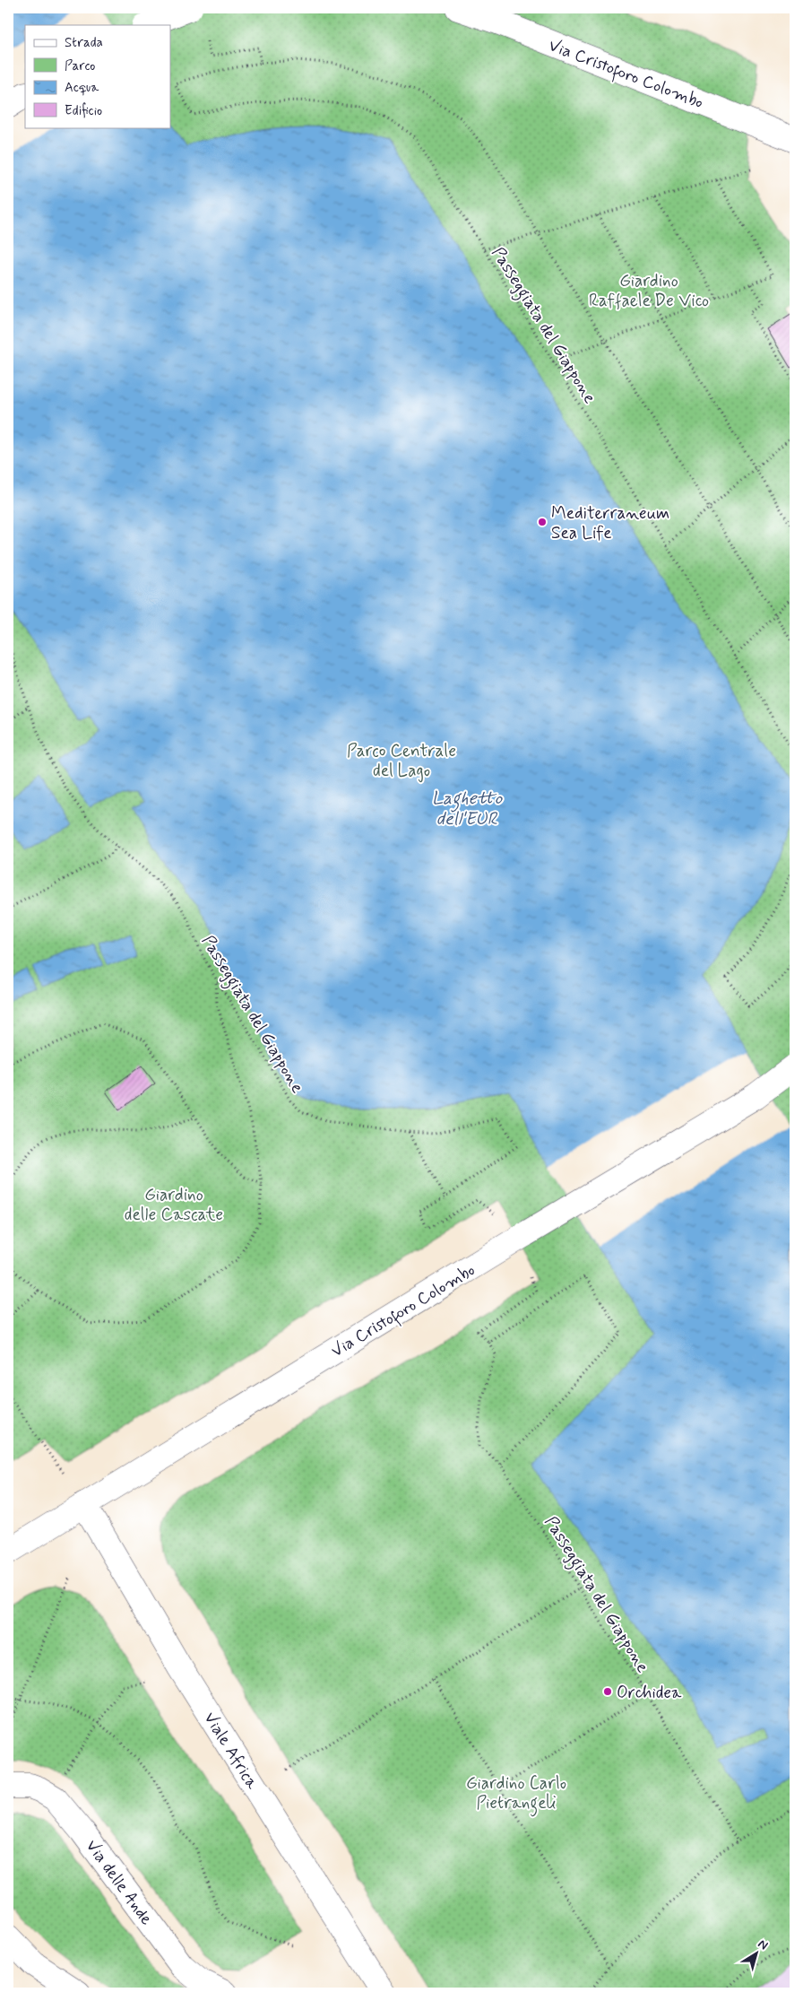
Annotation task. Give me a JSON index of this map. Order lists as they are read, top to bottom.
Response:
{
  "streets": {
    "main road": ["Via Cristoforo Colombo", "Viale Africa", "Via delle Ande"],
    "path": ["Passeggiata del Giappone"]
  },
  "crossings": [
    ["Via Cristoforo Colombo", "Viale Africa"]
  ],
  "water": ["Laghetto dell'EUR"],
  "parks": [
    "Giardino Raffaele De Vico",
    "Parco Centrale del Lago",
    "Giardino delle Cascate",
    "Giardino Carlo Pietrangeli"
  ],
  "places": ["Mediterraneum Sea Life", "Orchidea"],
  "legend": [
    "Strada",
    "Parco",
    "Acqua",
    "Edificio"
  ],
  "north": "top right"
}
